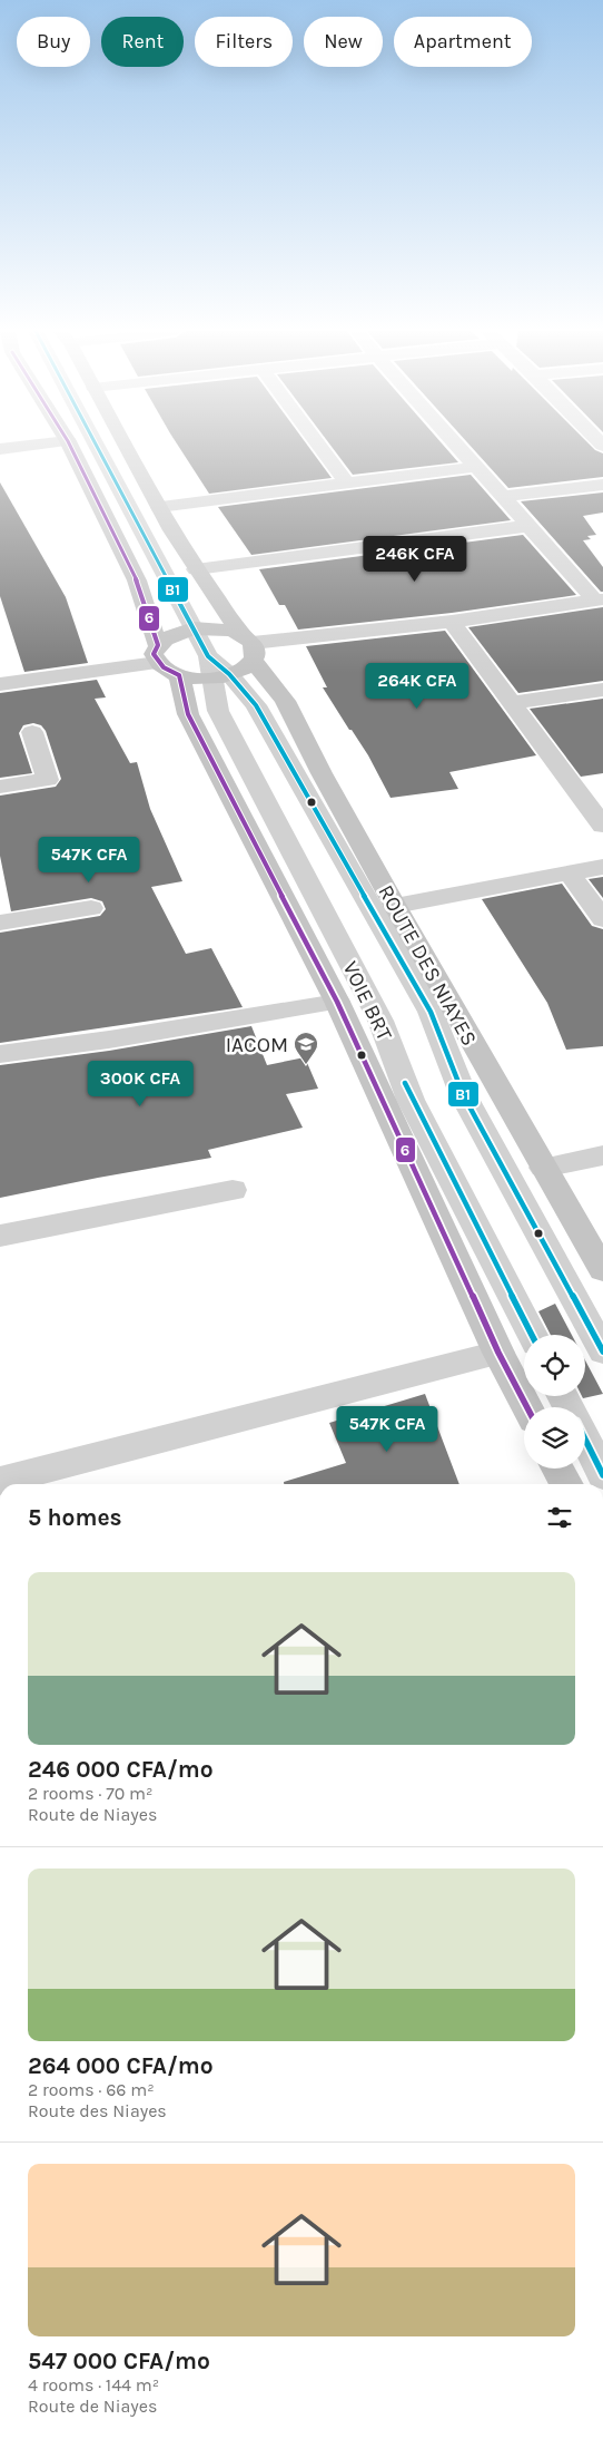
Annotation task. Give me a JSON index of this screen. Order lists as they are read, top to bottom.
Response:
{
  "streets": {
    "main road": ["ROUTE DES NIAYES"],
    "street": ["VOIE BRT"]
  },
  "places": {
    "school or university": ["IACOM"]
  },
  "lines": ["transit line B1", "transit line 6"],
  "page": {
    "chip": [
      "Buy",
      "Rent",
      "Filters",
      "New",
      "Apartment"
    ],
    "price": [
      "246K CFA",
      "264K CFA",
      "547K CFA",
      "300K CFA",
      "547K CFA"
    ],
    "heading": "5 homes",
    "list": [
      {
        "name": "246 000 CFA/mo",
        "note": "2 rooms · 70 m² · Route de Niayes"
      },
      {
        "name": "264 000 CFA/mo",
        "note": "2 rooms · 66 m² · Route des Niayes"
      },
      {
        "name": "547 000 CFA/mo",
        "note": "4 rooms · 144 m² · Route de Niayes"
      }
    ]
  }
}
